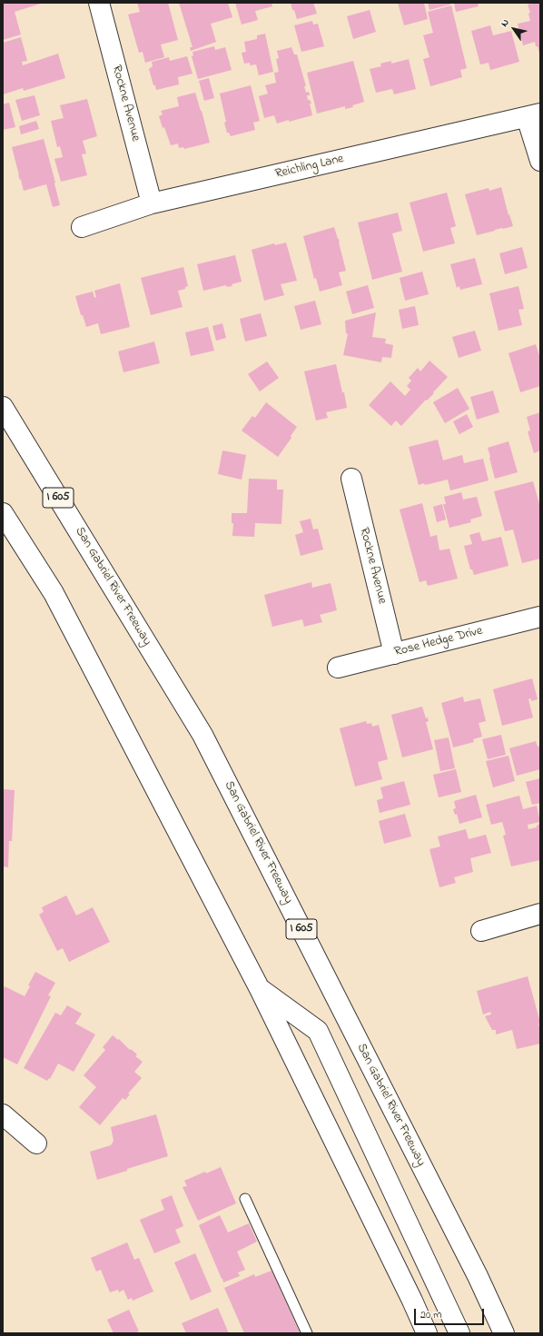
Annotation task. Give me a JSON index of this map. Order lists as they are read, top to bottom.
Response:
{
  "streets": {
    "main road": [
      "Rockne Avenue",
      "Reichling Lane",
      "I 605",
      "San Gabriel River Freeway",
      "Rose Hedge Drive"
    ]
  },
  "crossings": [
    ["Rockne Avenue", "Reichling Lane"],
    ["Rockne Avenue", "Rose Hedge Drive"]
  ],
  "scale_bar": "20 m",
  "north": "top left"
}
